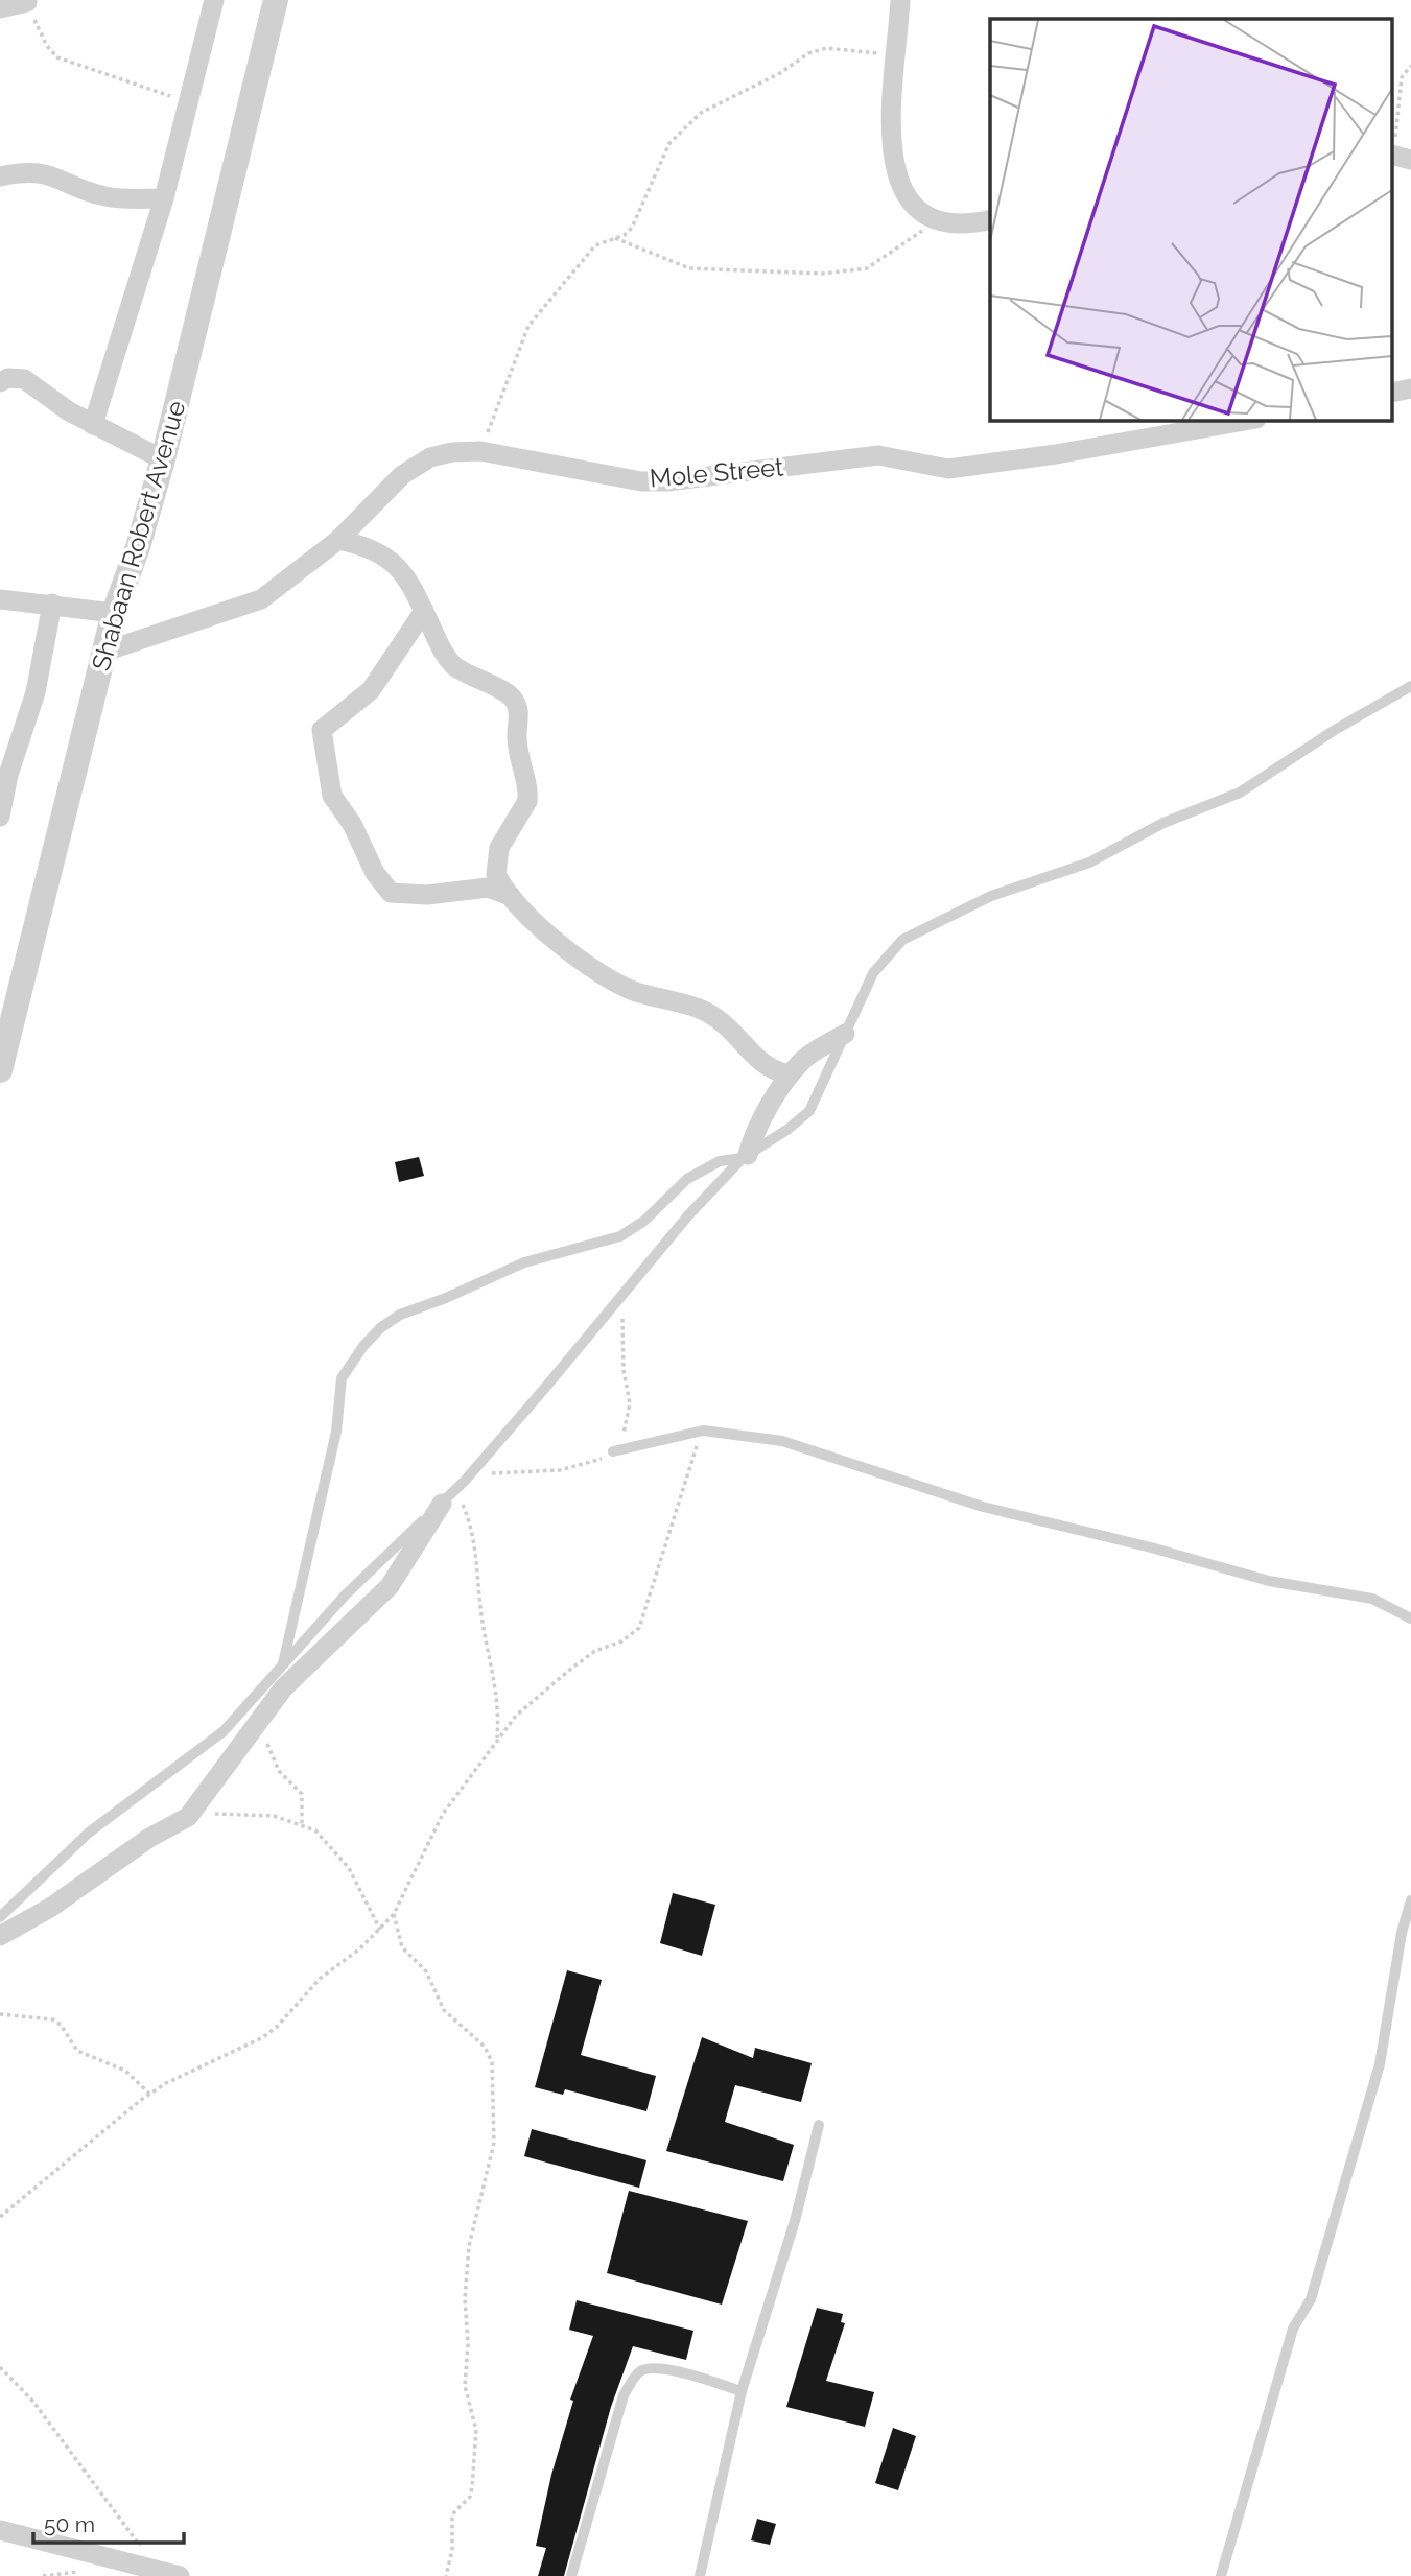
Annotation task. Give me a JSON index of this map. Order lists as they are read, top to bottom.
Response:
{
  "streets": {
    "street": ["Mole Street", "Shabaan Robert Avenue"]
  },
  "crossings": [
    ["Mole Street", "Shabaan Robert Avenue"]
  ],
  "scale_bar": "50 m"
}
